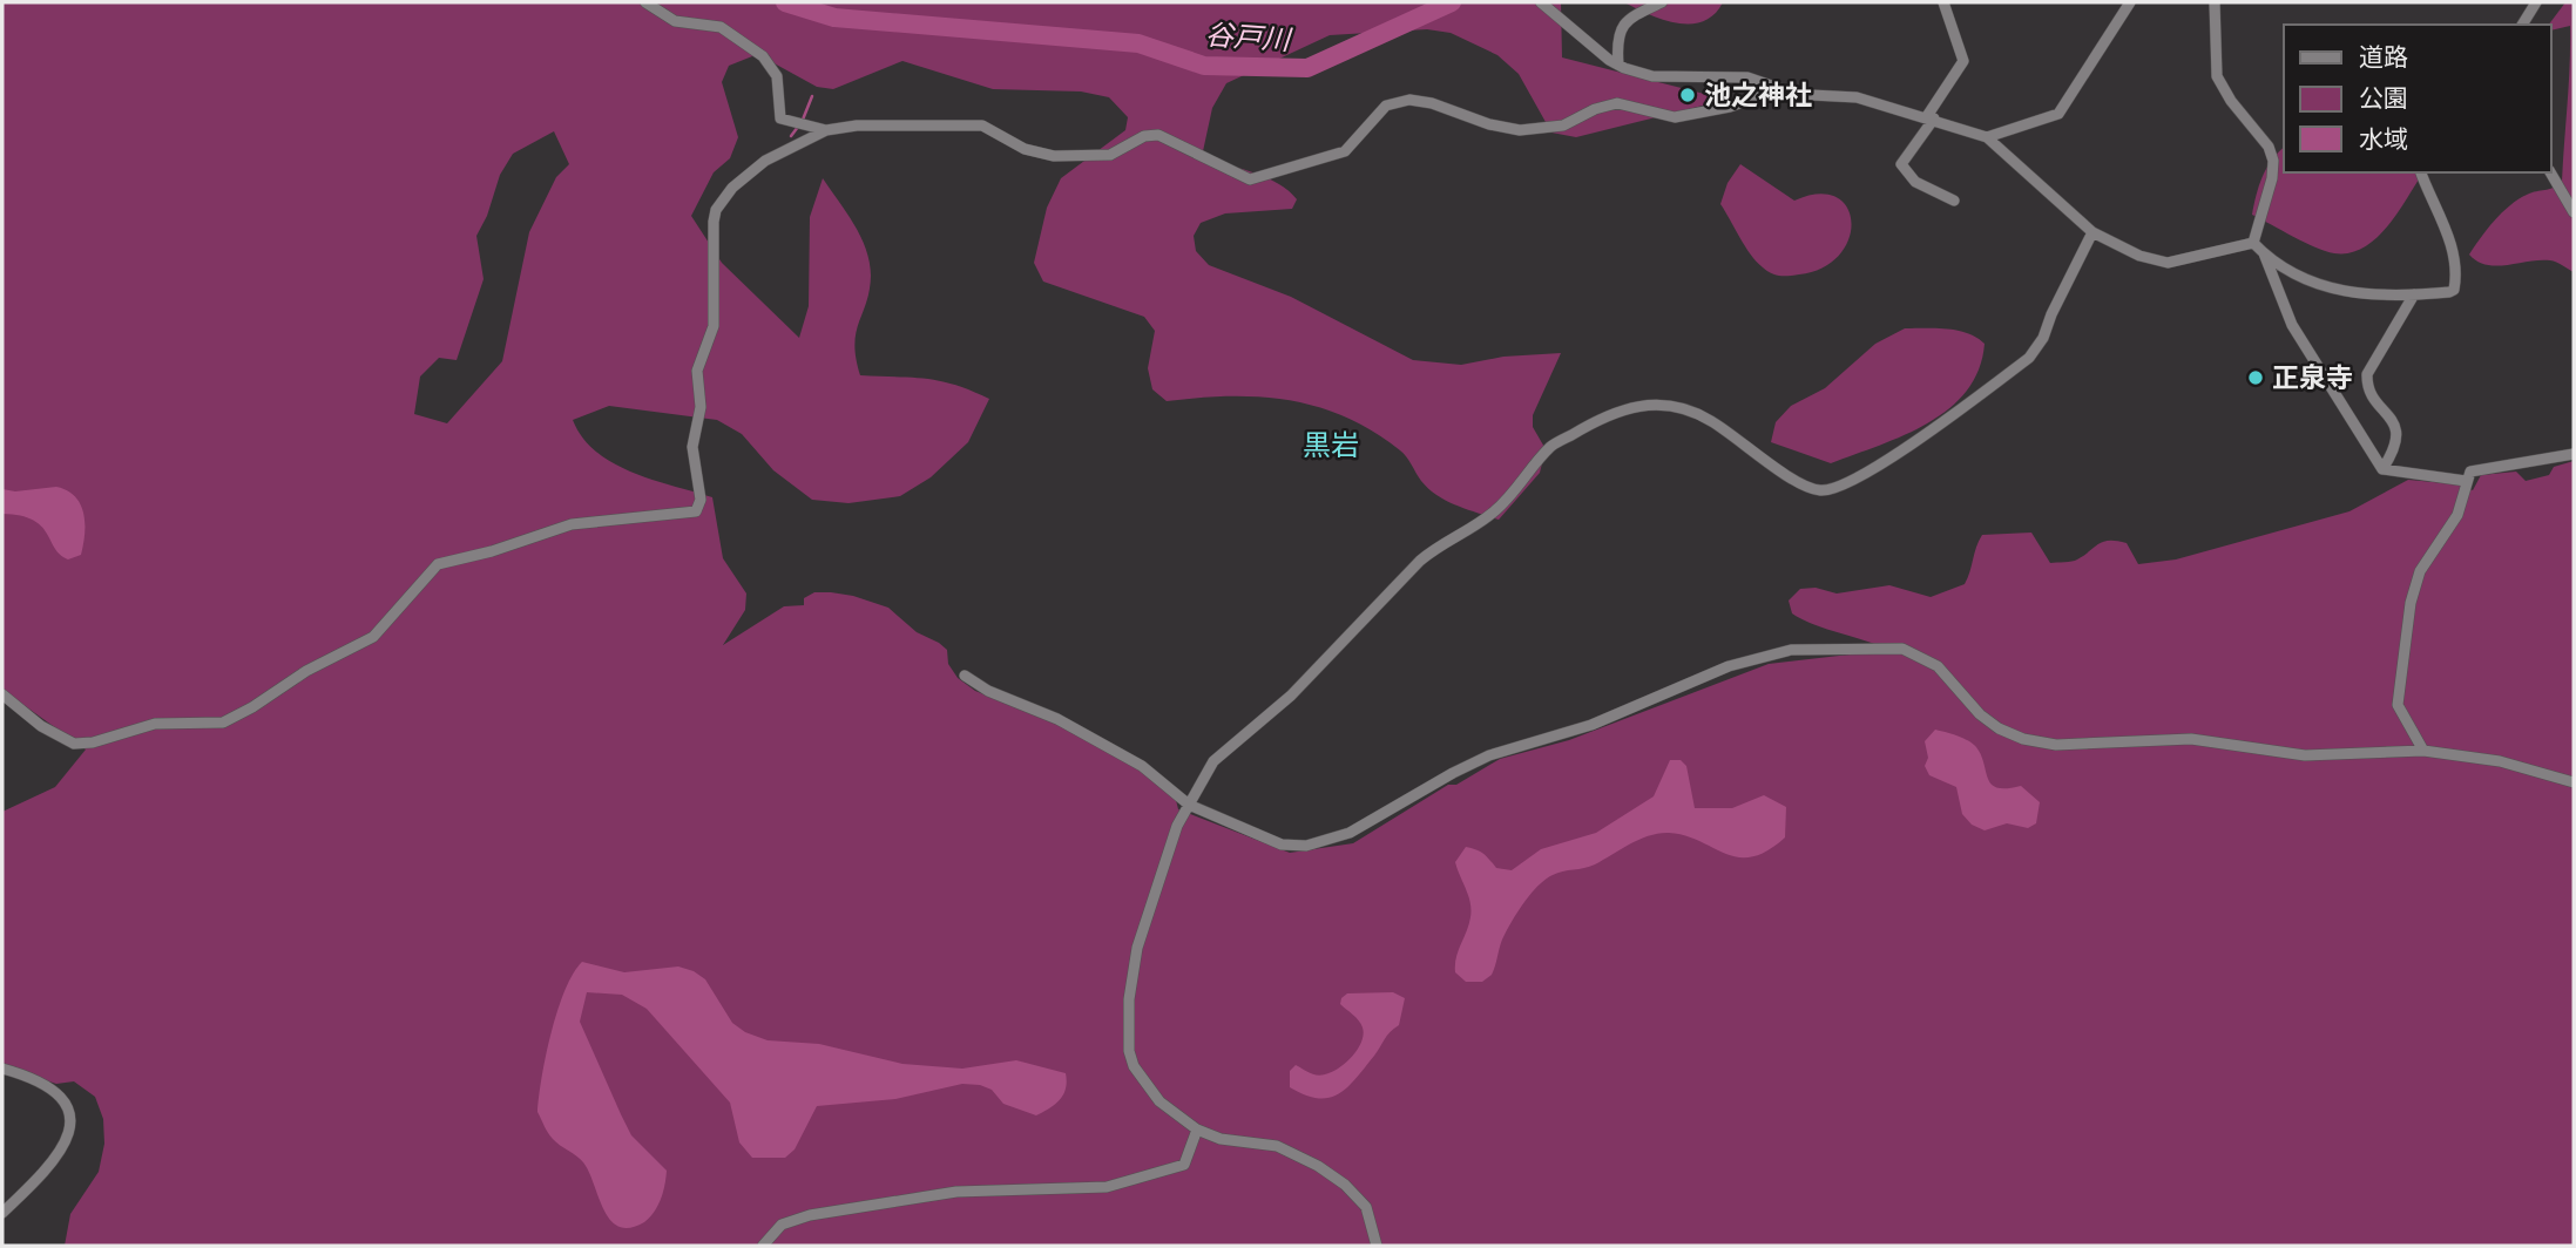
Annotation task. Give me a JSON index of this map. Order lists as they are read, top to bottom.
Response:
{
  "districts": ["黒岩"],
  "water": ["谷戸川"],
  "places": ["池之神社", "正泉寺"],
  "legend": ["道路", "公園", "水域"]
}
